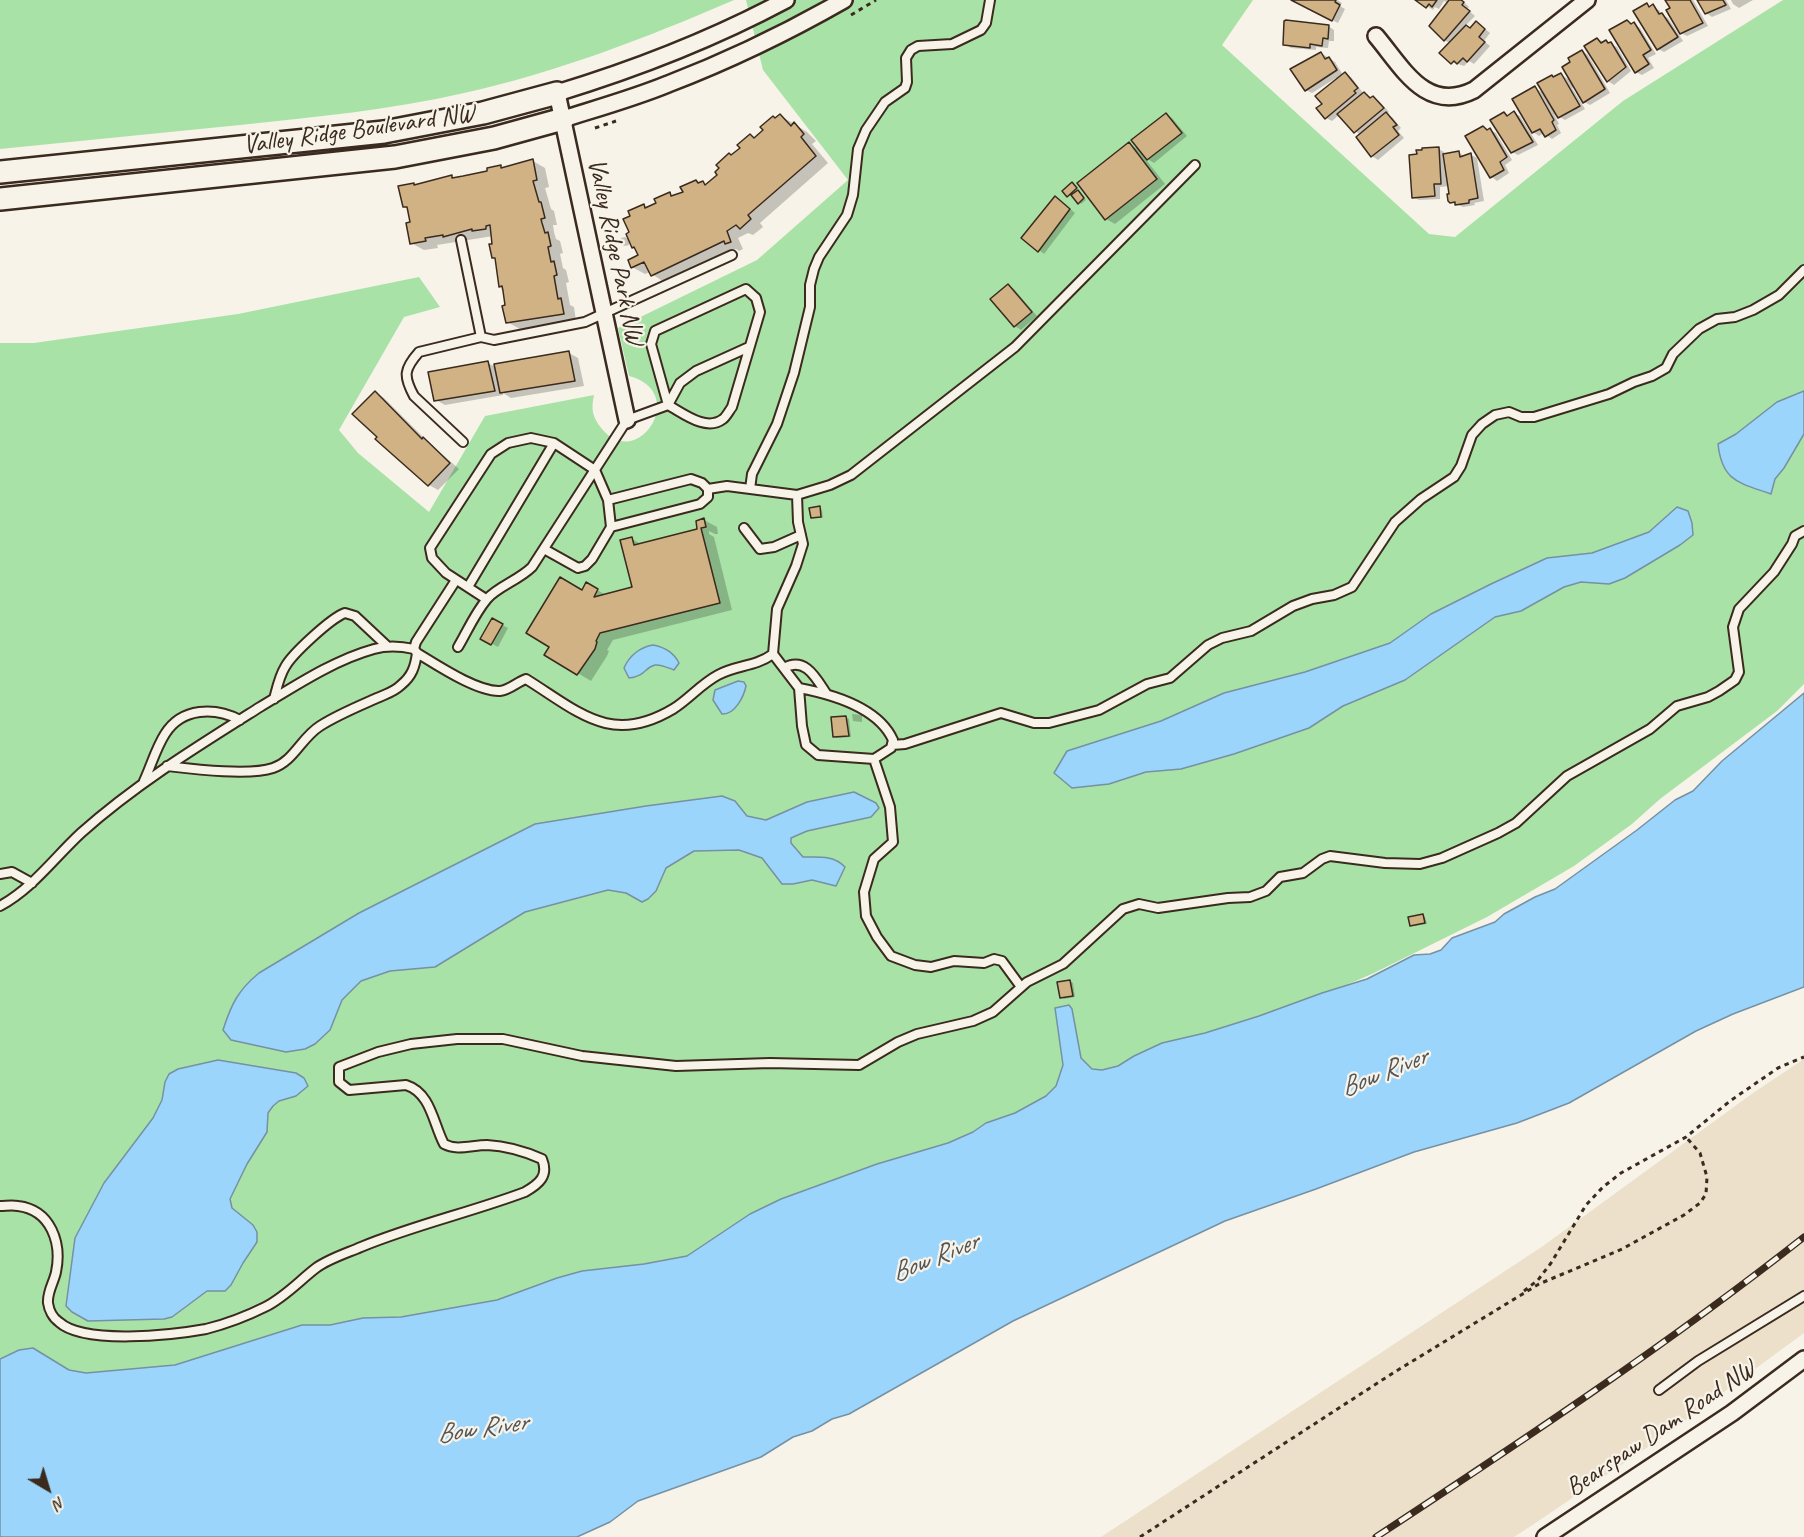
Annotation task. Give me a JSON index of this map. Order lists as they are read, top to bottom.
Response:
{
  "streets": {
    "street": ["Valley Ridge Boulevard NW", "Valley Ridge Park NW", "Bearspaw Dam Road NW"]
  },
  "crossings": [
    ["Valley Ridge Boulevard NW", "Valley Ridge Park NW"]
  ],
  "water": ["Bow River"],
  "north": "bottom right"
}
